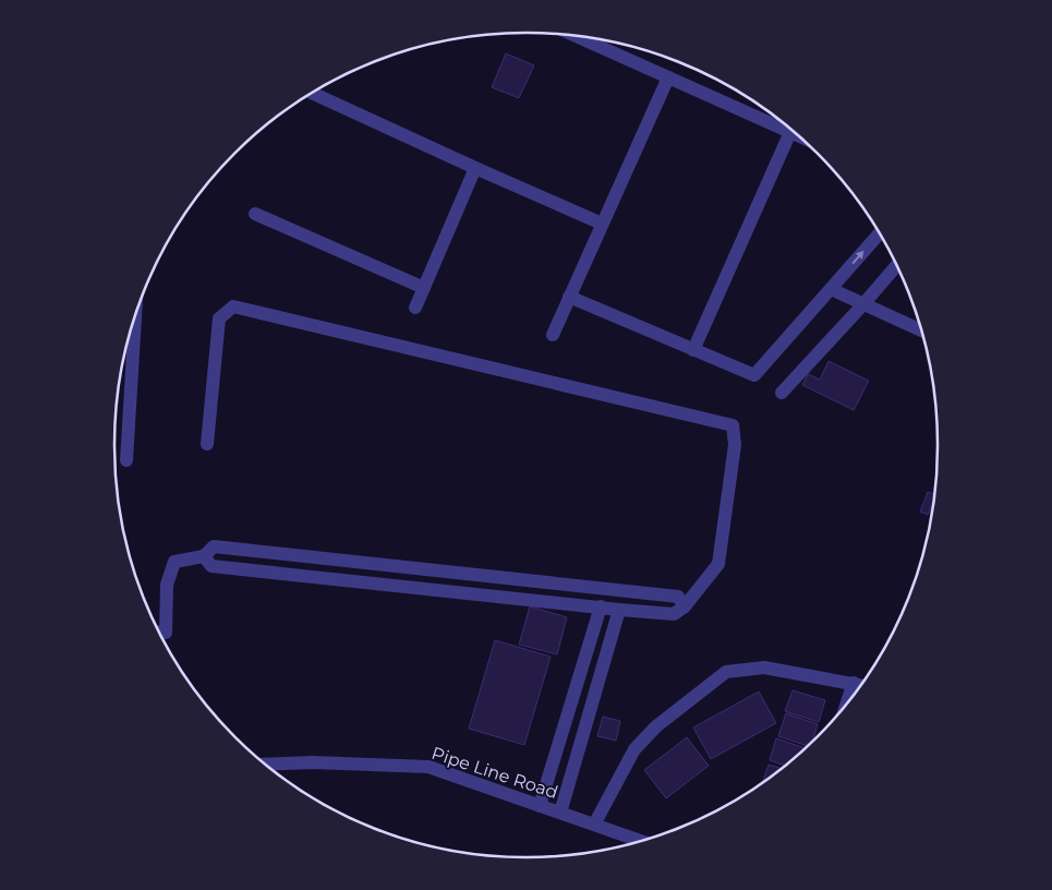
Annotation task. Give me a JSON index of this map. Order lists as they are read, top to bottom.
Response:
{
  "streets": {
    "street": ["Pipe Line Road"]
  }
}
